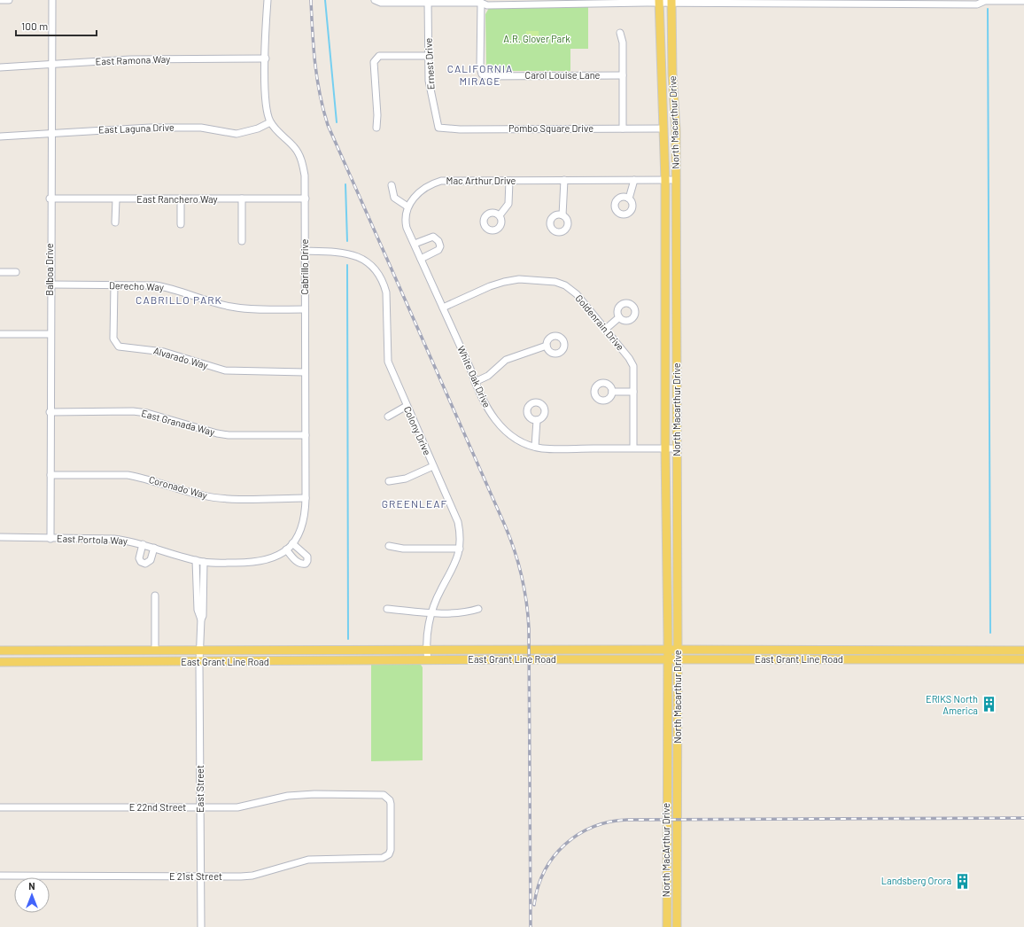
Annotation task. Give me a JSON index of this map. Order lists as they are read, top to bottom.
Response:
{
  "streets": {
    "main road": ["North Macarthur Drive", "East Grant Line Road", "North MacArthur Drive"],
    "street": [
      "East Ramona Way",
      "Ernest Drive",
      "Carol Louise Lane",
      "East Laguna Drive",
      "Pombo Square Drive",
      "Mac Arthur Drive",
      "East Ranchero Way",
      "Cabrillo Drive",
      "Balboa Drive",
      "Derecho Way",
      "Goldenrain Drive",
      "Alvarado Way",
      "White Oak Drive",
      "East Granada Way",
      "Colony Drive",
      "Coronado Way",
      "East Portola Way",
      "East Street",
      "E 22nd Street",
      "E 21st Street"
    ]
  },
  "crossings": [
    ["East Ramona Way", "Cabrillo Drive"],
    ["East Ramona Way", "Balboa Drive"],
    ["Ernest Drive", "Pombo Square Drive"],
    ["North Macarthur Drive", "Pombo Square Drive"],
    ["North Macarthur Drive", "Mac Arthur Drive"],
    ["North Macarthur Drive", "White Oak Drive"],
    ["North Macarthur Drive", "East Grant Line Road"],
    ["North Macarthur Drive", "North MacArthur Drive"],
    ["East Laguna Drive", "Cabrillo Drive"],
    ["East Laguna Drive", "Balboa Drive"],
    ["Mac Arthur Drive", "White Oak Drive"],
    ["East Ranchero Way", "Cabrillo Drive"],
    ["East Ranchero Way", "Balboa Drive"],
    ["Cabrillo Drive", "Derecho Way"],
    ["Cabrillo Drive", "Alvarado Way"],
    ["Cabrillo Drive", "East Granada Way"],
    ["Cabrillo Drive", "Colony Drive"],
    ["Cabrillo Drive", "Coronado Way"],
    ["Cabrillo Drive", "East Portola Way"],
    ["Balboa Drive", "Derecho Way"],
    ["Balboa Drive", "East Granada Way"],
    ["Balboa Drive", "Coronado Way"],
    ["Balboa Drive", "East Portola Way"],
    ["Derecho Way", "Alvarado Way"],
    ["Goldenrain Drive", "White Oak Drive"],
    ["Colony Drive", "East Grant Line Road"],
    ["East Grant Line Road", "East Street"],
    ["East Street", "E 22nd Street"],
    ["East Street", "E 21st Street"],
    ["E 22nd Street", "E 21st Street"]
  ],
  "districts": ["CALIFORNIA MIRAGE", "CABRILLO PARK", "GREENLEAF"],
  "parks": ["A.R. Glover Park"],
  "places": {
    "building": ["ERIKS North America", "Landsberg Orora"]
  },
  "scale_bar": "100 m",
  "north": "top"
}
